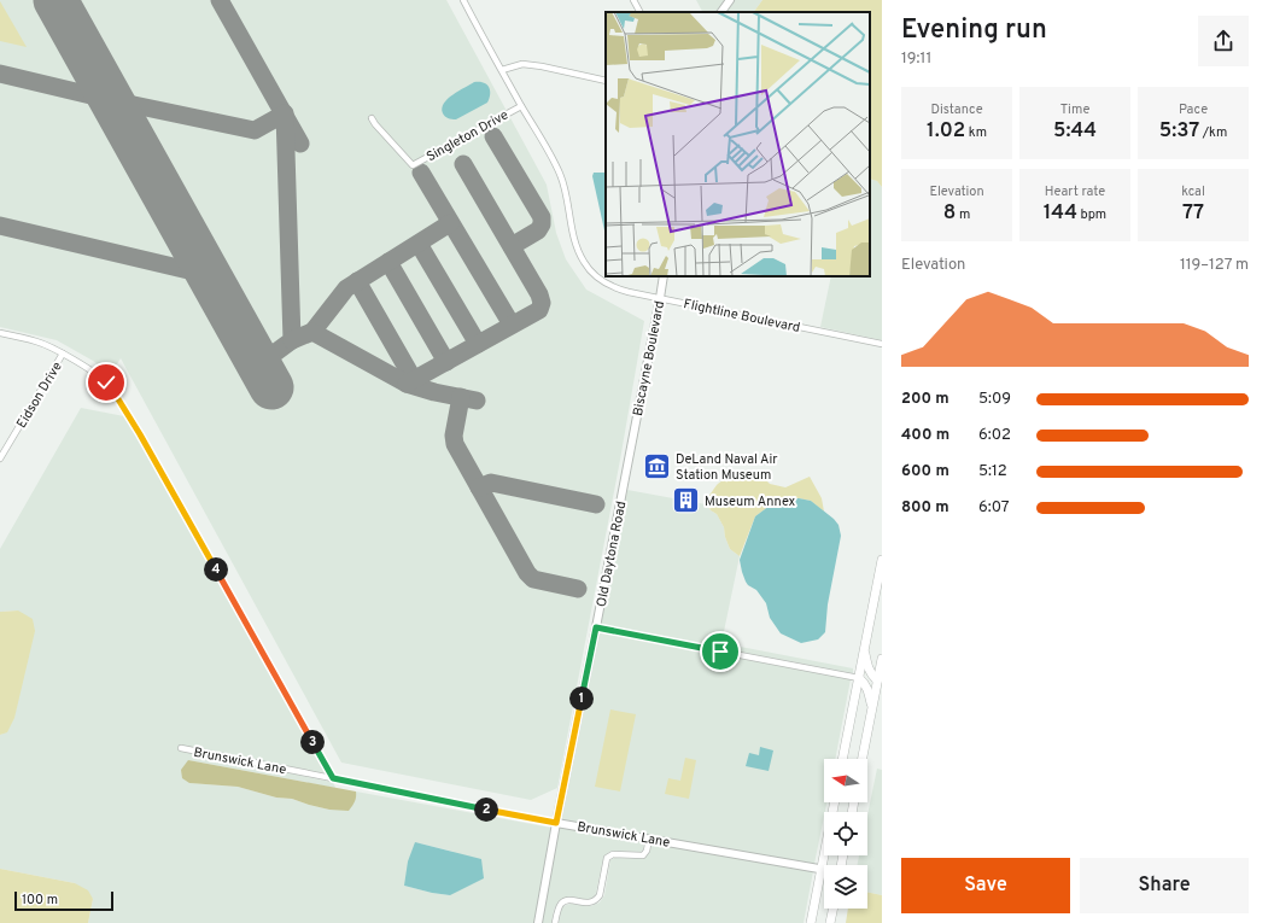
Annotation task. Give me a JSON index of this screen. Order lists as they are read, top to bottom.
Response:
{
  "streets": {
    "street": [
      "Singleton Drive",
      "Flightline Boulevard",
      "Biscayne Boulevard",
      "Eidson Drive",
      "Old Daytona Road",
      "Brunswick Lane"
    ]
  },
  "crossings": [
    ["Singleton Drive", "Flightline Boulevard"],
    ["Flightline Boulevard", "Biscayne Boulevard"],
    ["Biscayne Boulevard", "Old Daytona Road"],
    ["Old Daytona Road", "Brunswick Lane"]
  ],
  "places": {
    "museum": ["DeLand Naval Air Station Museum"],
    "building": ["Museum Annex"]
  },
  "scale_bar": "100 m",
  "north": "left",
  "page": {
    "heading": ["Evening run", "19:11"],
    "stats": [
      ["Distance", "1.02 km"],
      ["Time", "5:44"],
      ["Pace", "5:37 /km"],
      ["Elevation", "8 m"],
      ["Heart rate", "144 bpm"],
      ["kcal", "77"]
    ],
    "chart": ["Elevation", "119–127 m"],
    "list": [
      {
        "name": "200 m",
        "note": "5:09"
      },
      {
        "name": "400 m",
        "note": "6:02"
      },
      {
        "name": "600 m",
        "note": "5:12"
      },
      {
        "name": "800 m",
        "note": "6:07"
      }
    ],
    "pins": [
      "4",
      "1",
      "3",
      "2"
    ],
    "buttons": ["Save", "Share"],
    "scale": "100 m"
  }
}
